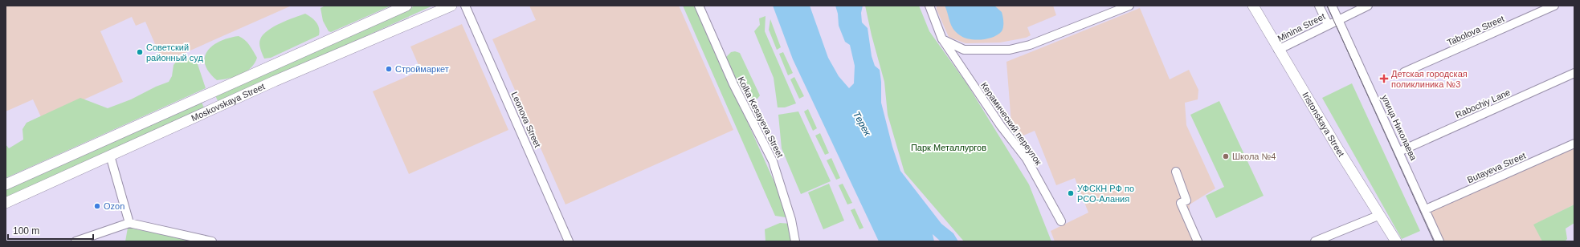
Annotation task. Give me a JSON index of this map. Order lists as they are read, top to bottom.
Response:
{
  "streets": {
    "main road": ["Moskovskaya Street", "Iristonskaya Street"],
    "street": [
      "Minina Street",
      "Tabolova Street",
      "Rabochiy Lane",
      "Kolka Kesayeva Street",
      "Leonova Street",
      "Керамический переулок",
      "улица Николаева",
      "Butayeva Street"
    ]
  },
  "crossings": [
    ["Minina Street", "Iristonskaya Street"],
    ["Minina Street", "улица Николаева"],
    ["Rabochiy Lane", "улица Николаева"],
    ["улица Николаева", "Butayeva Street"]
  ],
  "water": ["Терек"],
  "parks": ["Парк Металлургов"],
  "places": {
    "other": [
      "Советский районный суд",
      "Строймаркет",
      "Школа №4",
      "УФСКН РФ по РСО-Алания",
      "Ozon"
    ],
    "health": ["Детская городская поликлиника №3"]
  },
  "scale_bar": "100 m"
}
